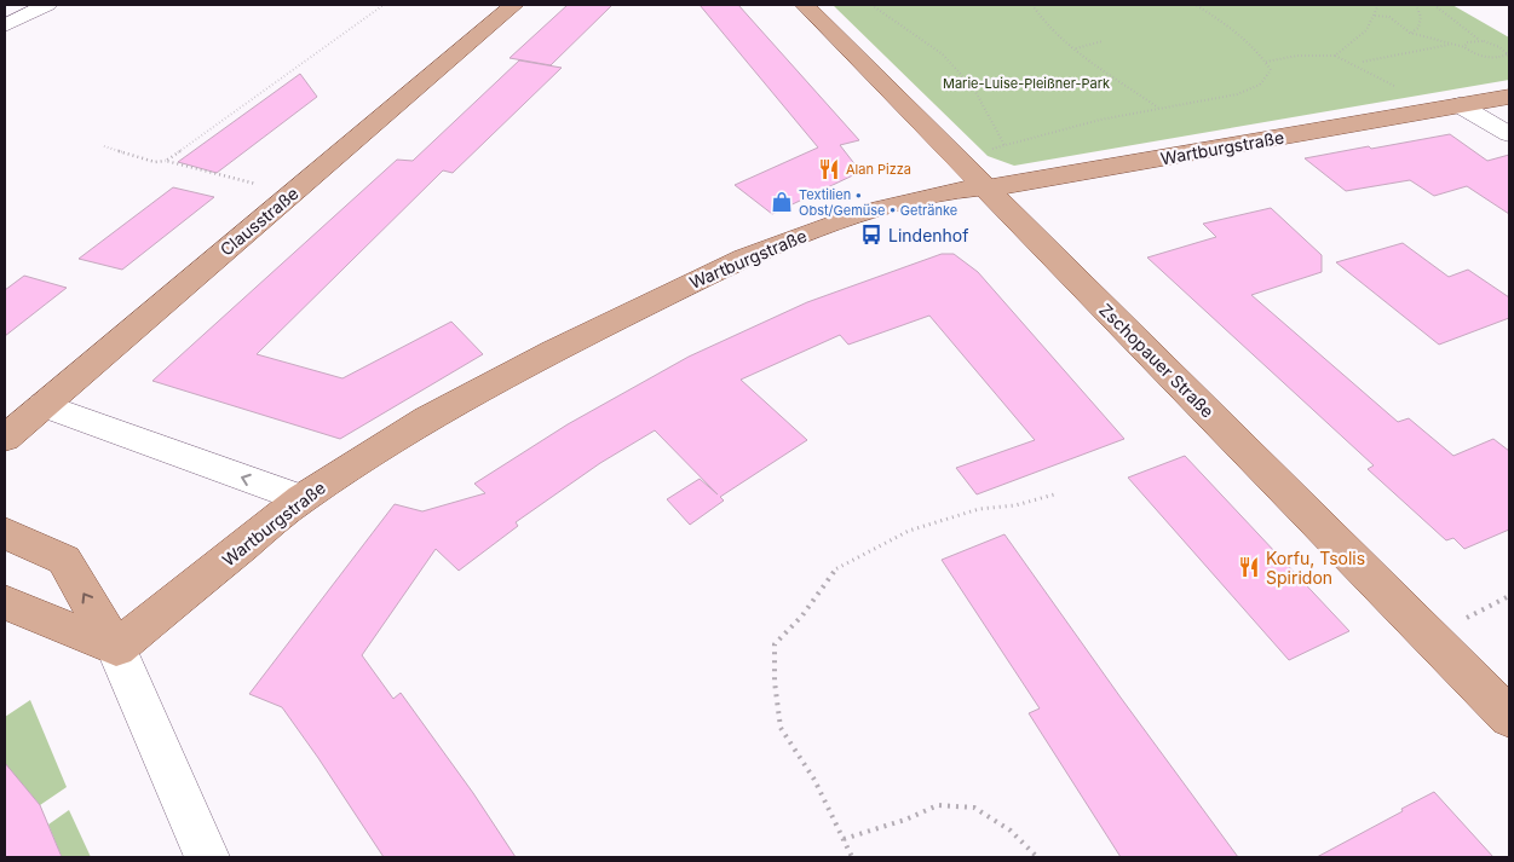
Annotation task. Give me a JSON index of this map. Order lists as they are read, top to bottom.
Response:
{
  "streets": {
    "main road": ["Wartburgstraße", "Clausstraße", "Zschopauer Straße"]
  },
  "crossings": [
    ["Wartburgstraße", "Zschopauer Straße"]
  ],
  "parks": ["Marie-Luise-Pleißner-Park"],
  "places": {
    "restaurant": ["Alan Pizza", "Korfu, Tsolis Spiridon"],
    "shop": ["Textilien • Obst/Gemüse • Getränke"],
    "bus stop": ["Lindenhof"]
  }
}
